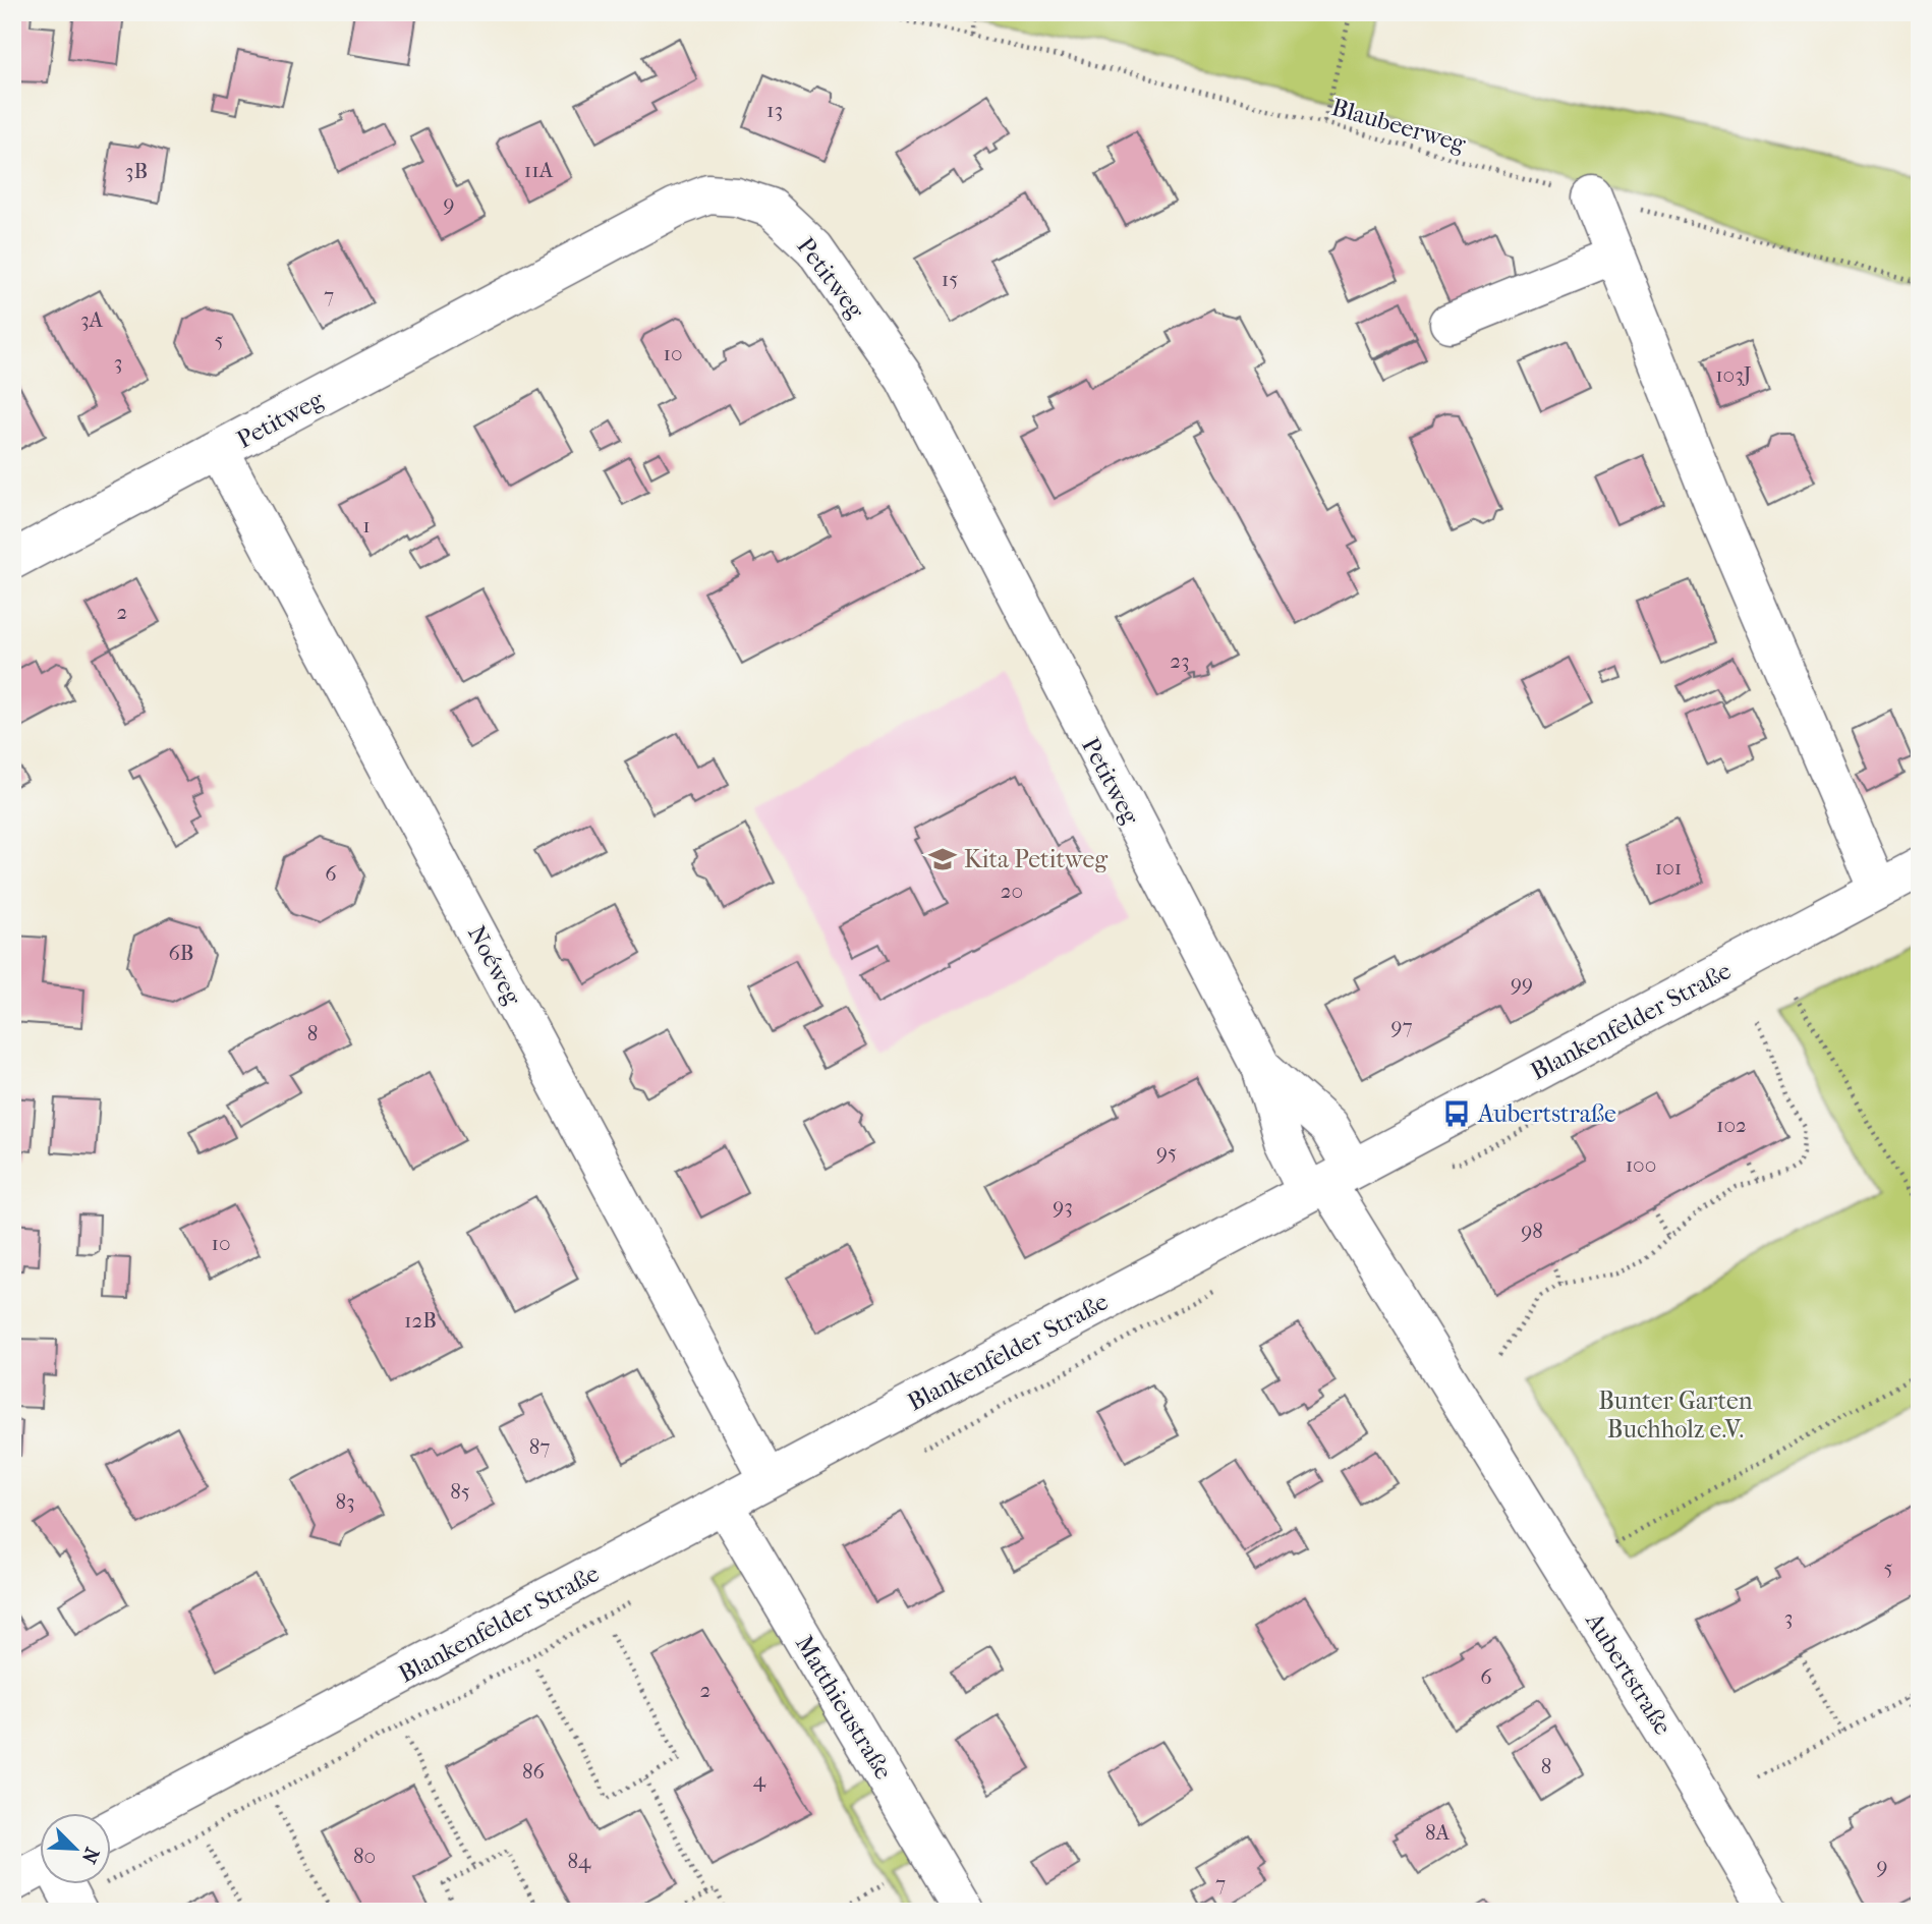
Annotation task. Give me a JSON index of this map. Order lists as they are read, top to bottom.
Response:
{
  "streets": {
    "street": [
      "Petitweg",
      "Noéweg",
      "Blankenfelder Straße",
      "Aubertstraße",
      "Matthieustraße"
    ],
    "path": ["Blaubeerweg"]
  },
  "crossings": [
    ["Petitweg", "Noéweg"],
    ["Petitweg", "Blankenfelder Straße"],
    ["Petitweg", "Aubertstraße"],
    ["Noéweg", "Blankenfelder Straße"],
    ["Blankenfelder Straße", "Aubertstraße"],
    ["Blankenfelder Straße", "Matthieustraße"]
  ],
  "parks": ["Bunter Garten Buchholz e.V."],
  "places": {
    "school or university": ["Kita Petitweg"],
    "bus stop": ["Aubertstraße"]
  },
  "house_numbers": [
    "13",
    "11A",
    "3B",
    "9",
    "15",
    "7",
    "3A",
    "5",
    "10",
    "3",
    "103J",
    "1",
    "2",
    "23",
    "101",
    "6",
    "20",
    "6B",
    "99",
    "97",
    "8",
    "102",
    "95",
    "100",
    "93",
    "98",
    "10",
    "12B",
    "87",
    "85",
    "83",
    "5",
    "3",
    "6",
    "2",
    "8",
    "86",
    "4",
    "8A",
    "80",
    "84",
    "9",
    "7"
  ],
  "north": "bottom right"
}
